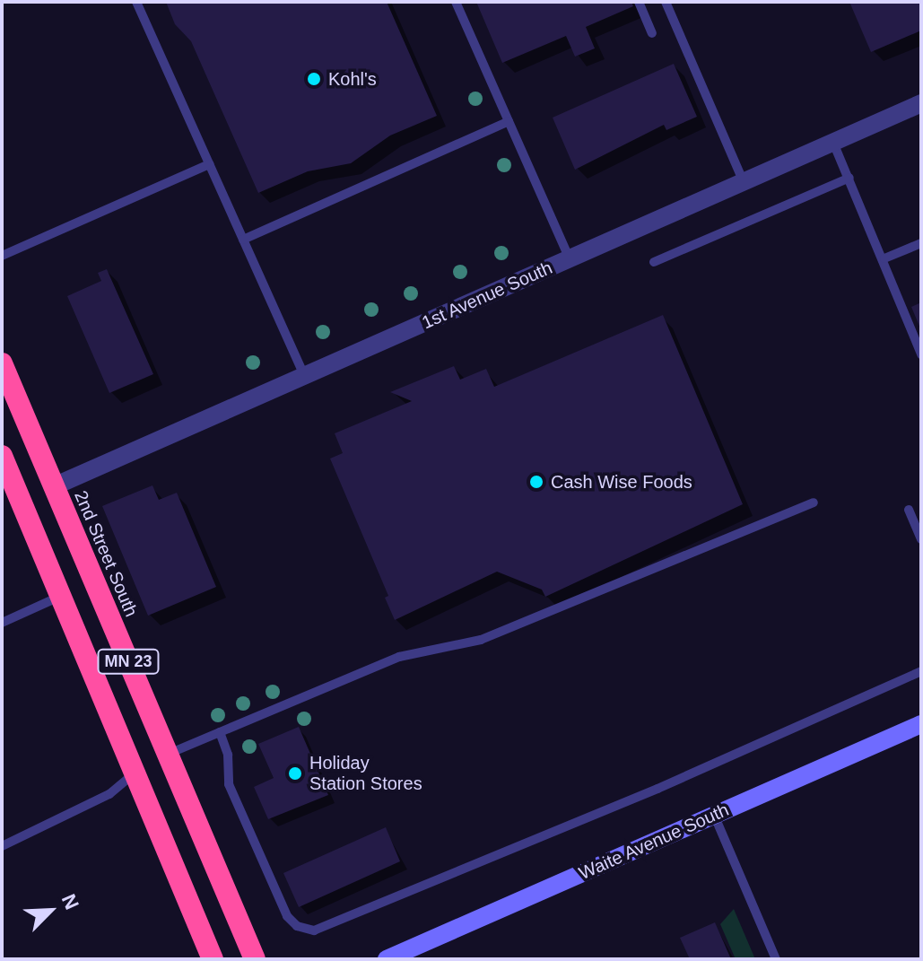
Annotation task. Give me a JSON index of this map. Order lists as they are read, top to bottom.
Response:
{
  "streets": {
    "highway": ["2nd Street South", "MN 23"],
    "street": ["1st Avenue South", "Waite Avenue South"]
  },
  "crossings": [
    ["1st Avenue South", "2nd Street South"]
  ],
  "places": ["Kohl's", "Cash Wise Foods", "Holiday Station Stores"],
  "north": "top right"
}
